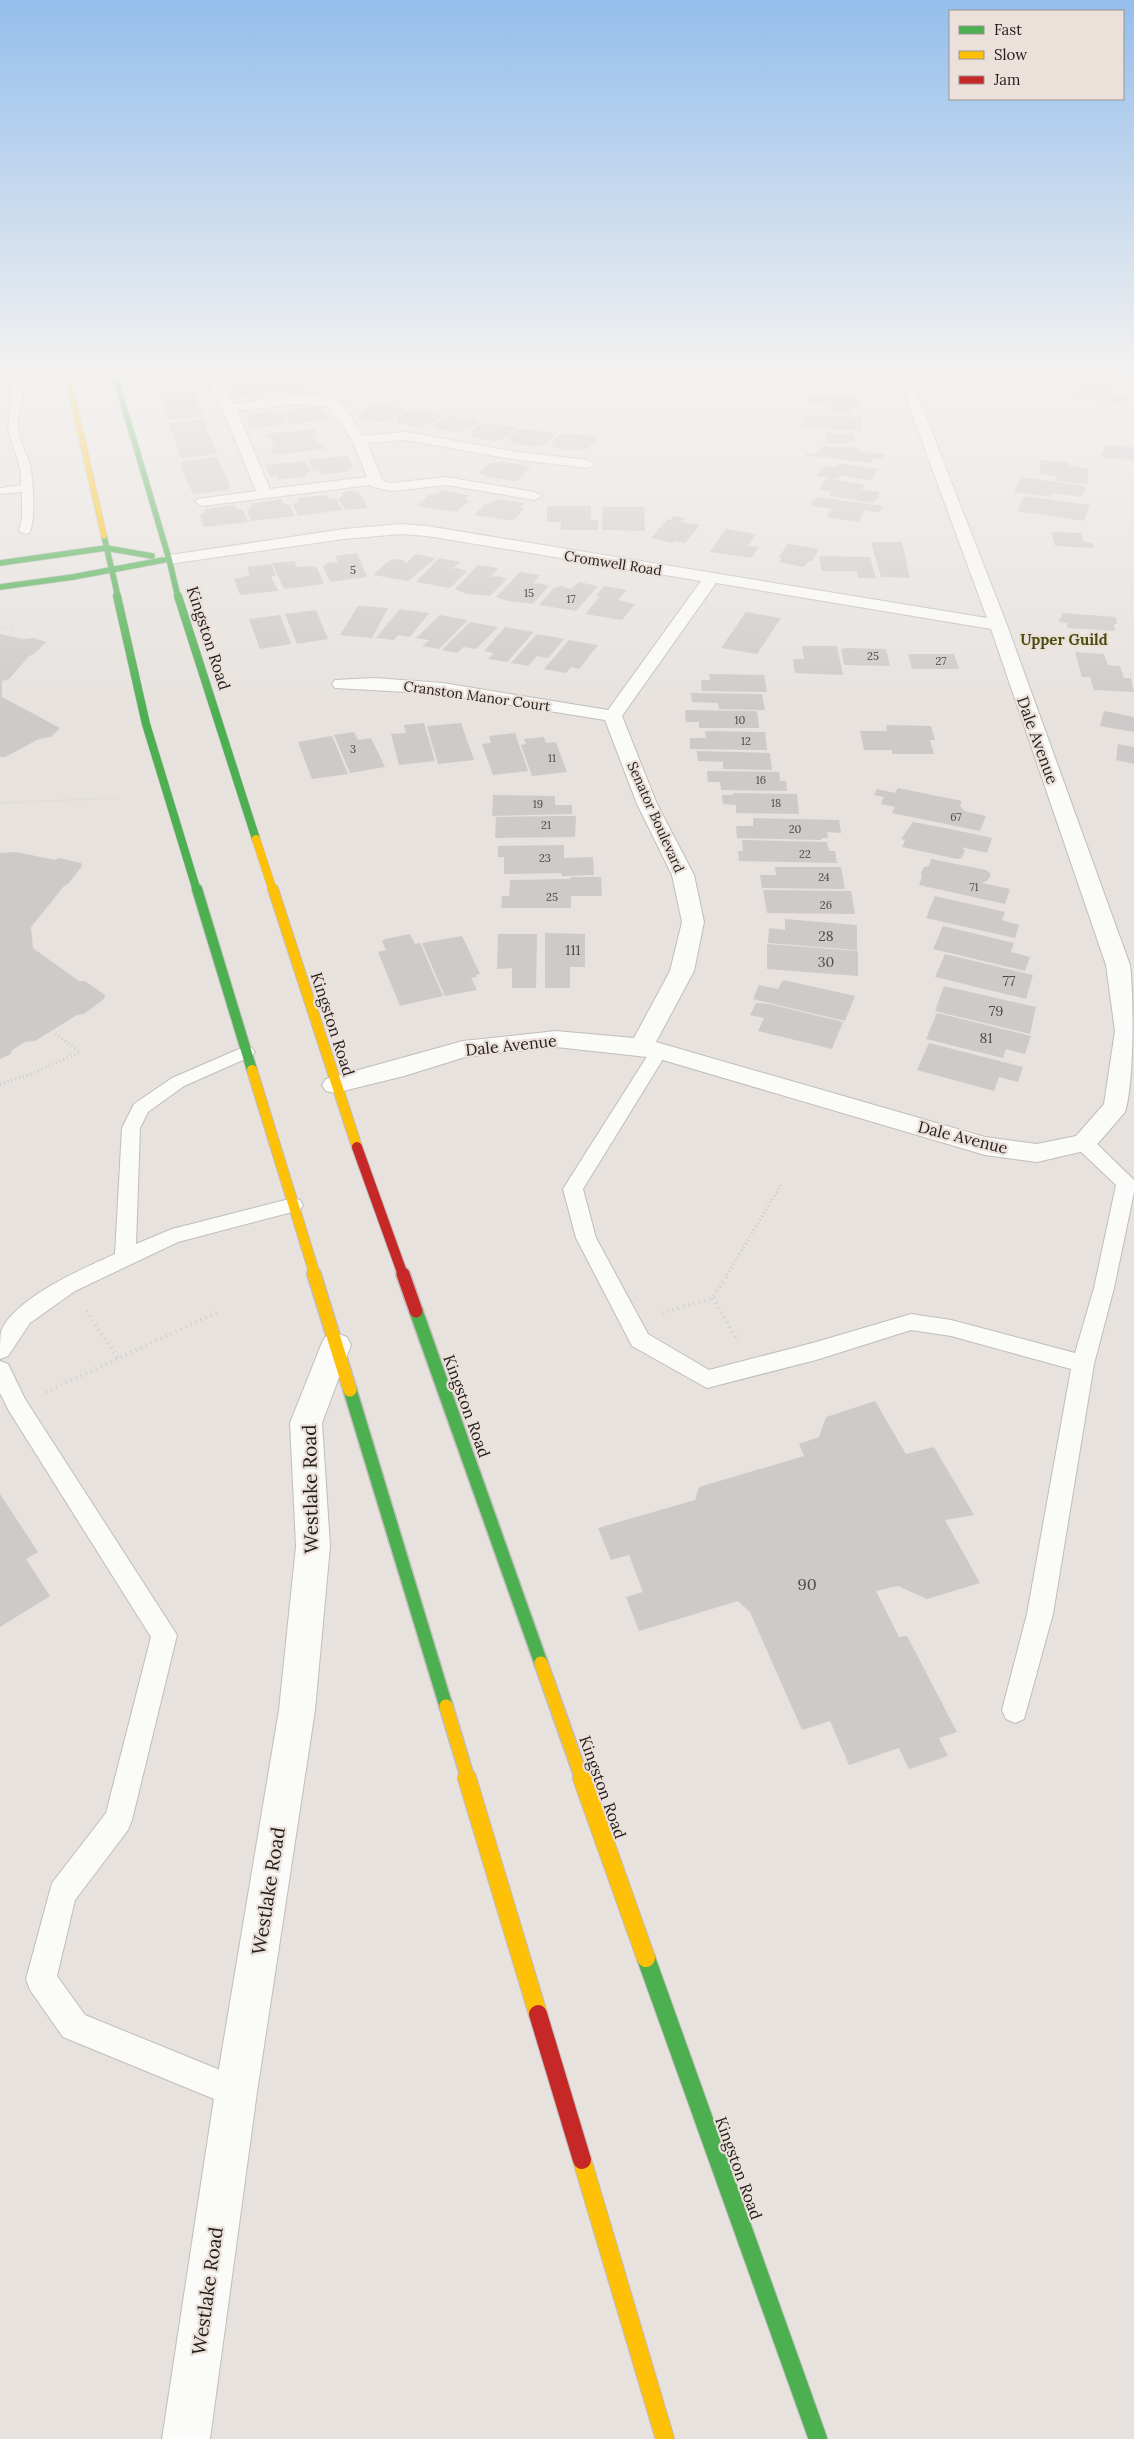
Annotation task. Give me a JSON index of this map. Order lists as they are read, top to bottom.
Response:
{
  "streets": {
    "main road": ["Kingston Road"],
    "street": [
      "Cromwell Road",
      "Cranston Manor Court",
      "Dale Avenue",
      "Senator Boulevard",
      "Westlake Road"
    ]
  },
  "crossings": [
    ["Cromwell Road", "Kingston Road"],
    ["Cromwell Road", "Dale Avenue"],
    ["Kingston Road", "Dale Avenue"],
    ["Cranston Manor Court", "Senator Boulevard"],
    ["Dale Avenue", "Senator Boulevard"]
  ],
  "districts": ["Upper Guild"],
  "house_numbers": [
    "5",
    "15",
    "17",
    "25",
    "27",
    "10",
    "12",
    "3",
    "11",
    "16",
    "18",
    "19",
    "67",
    "21",
    "20",
    "22",
    "23",
    "24",
    "71",
    "25",
    "26",
    "28",
    "111",
    "30",
    "77",
    "79",
    "81",
    "90"
  ],
  "legend": ["Fast", "Slow", "Jam"]
}
